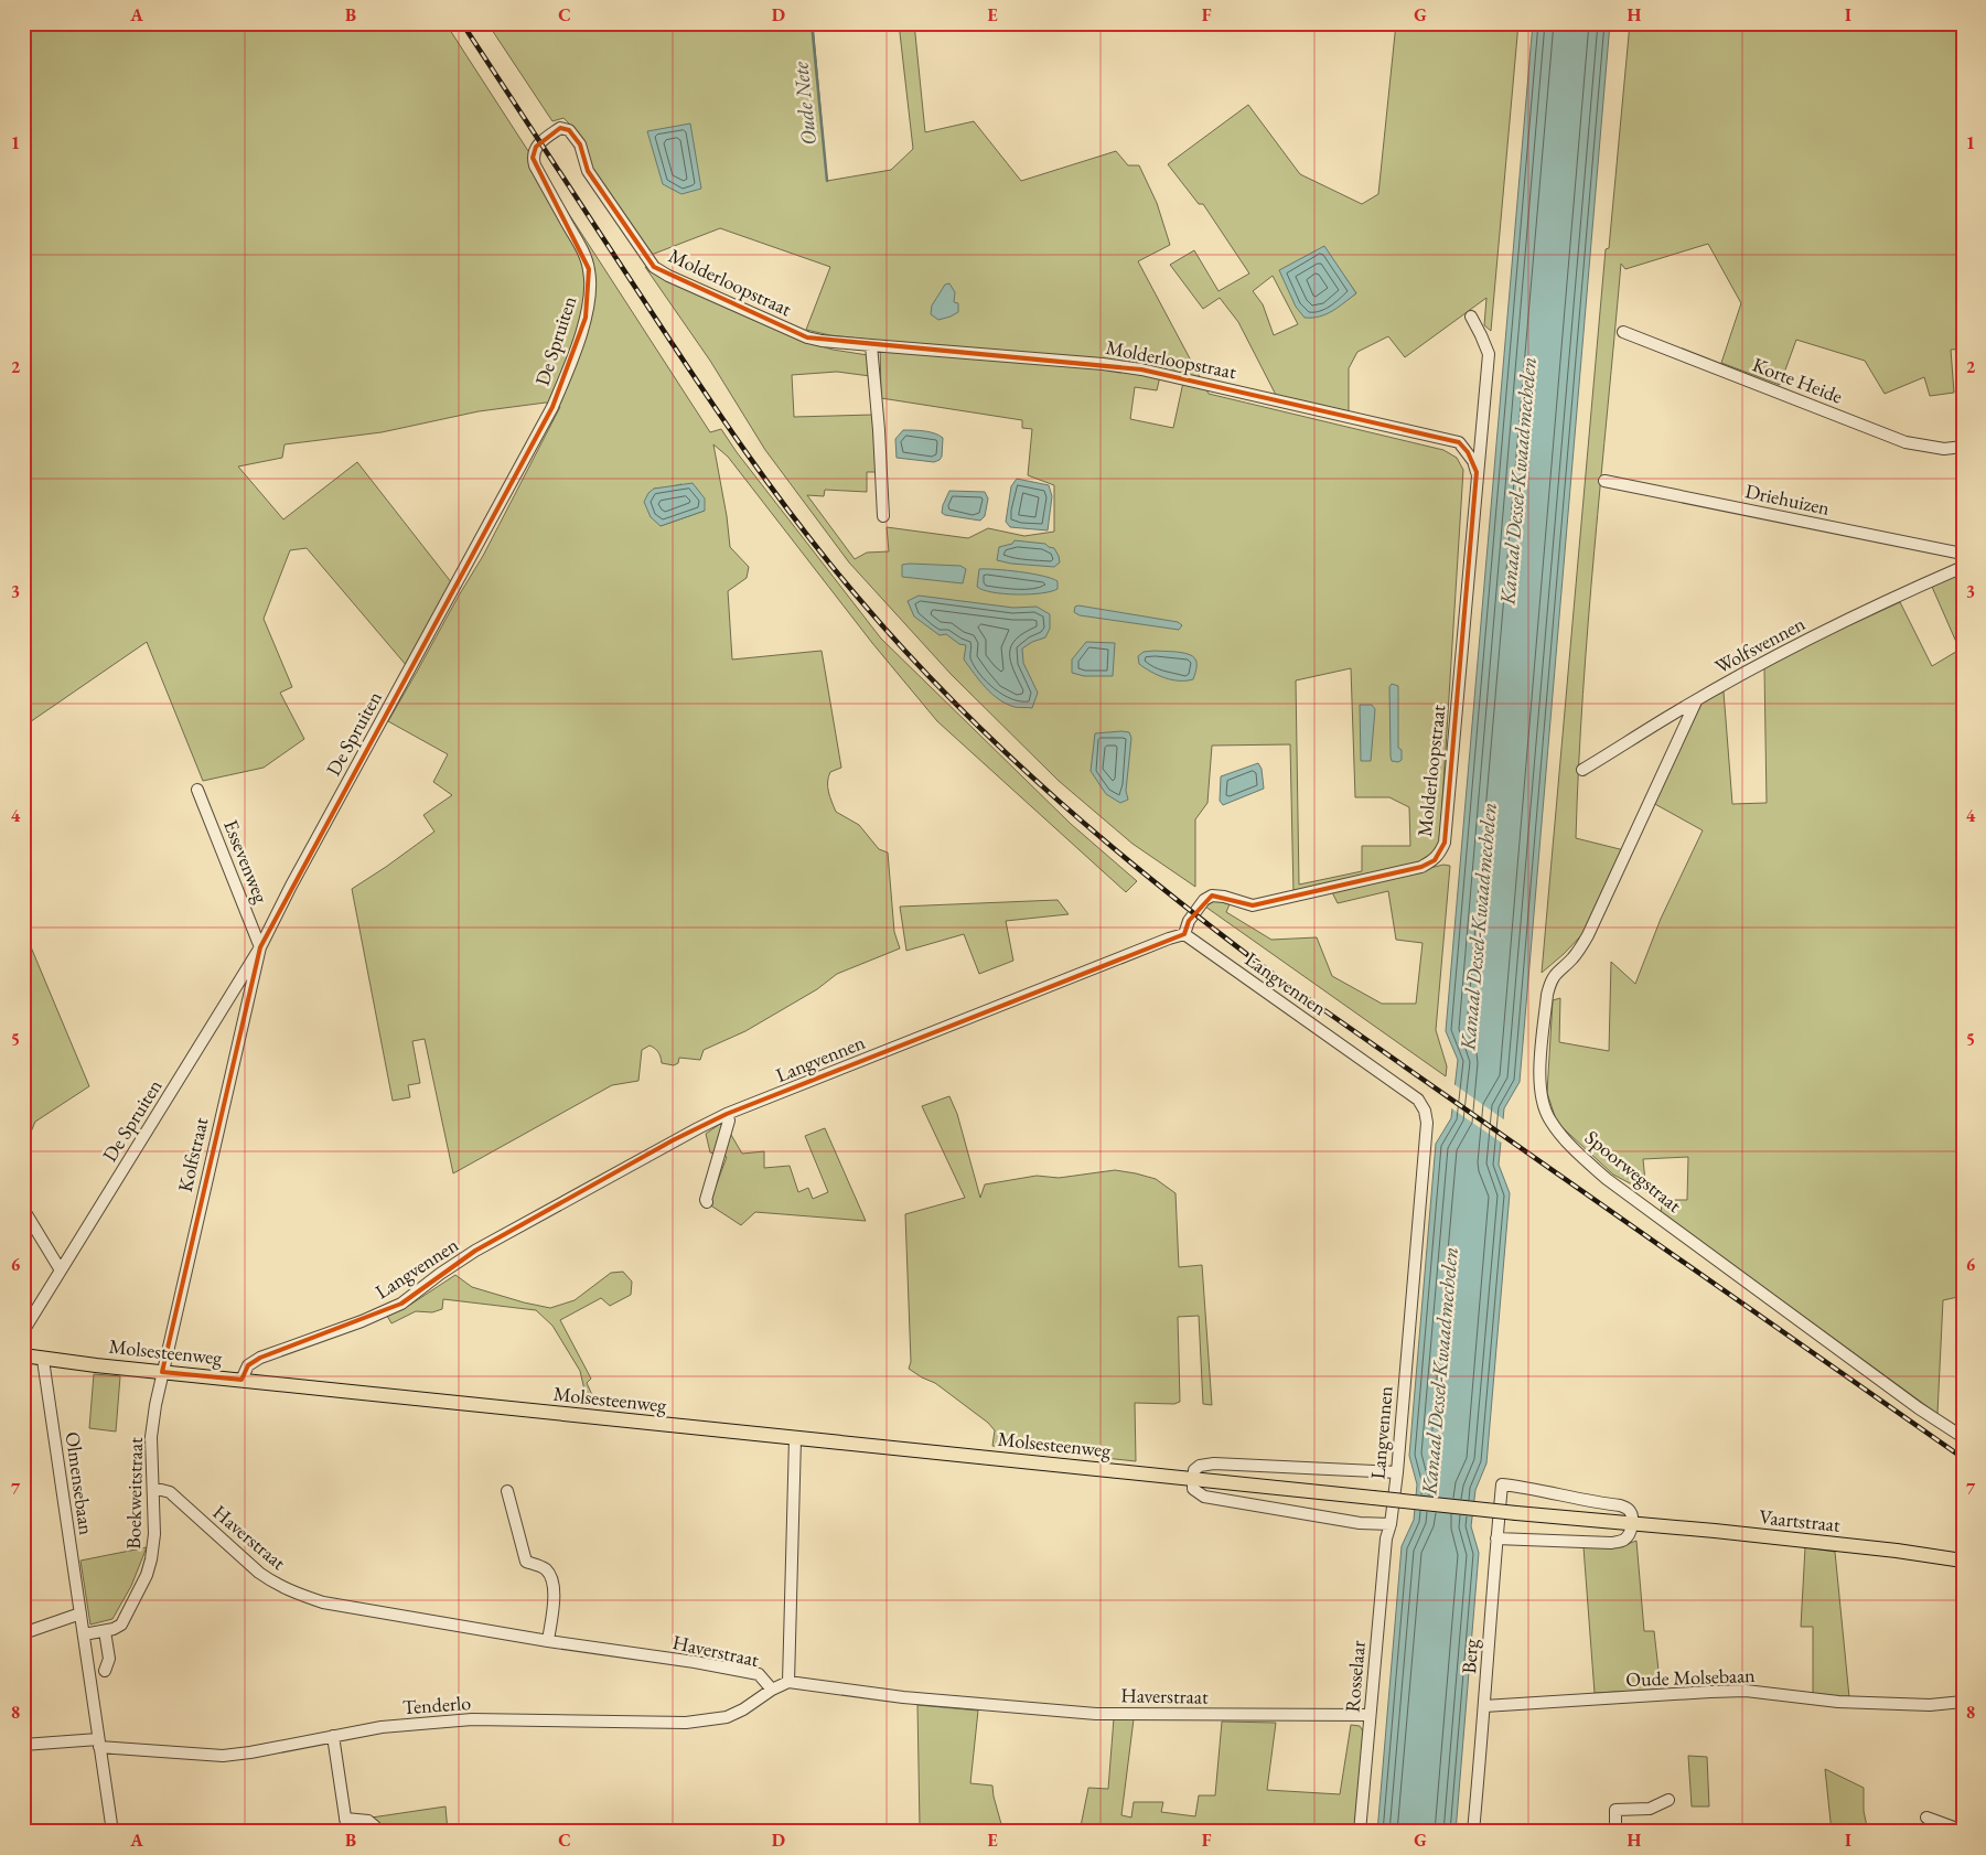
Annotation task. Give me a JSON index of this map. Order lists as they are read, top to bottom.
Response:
{
  "streets": {
    "main road": ["Molsesteenweg", "Vaartstraat"],
    "street": [
      "Molderloopstraat",
      "De Spruiten",
      "Korte Heide",
      "Driehuizen",
      "Wolfsvennen",
      "Essevenweg",
      "Langvennen",
      "Kolfstraat",
      "Spoorwegstraat",
      "Olmensebaan",
      "Boekweitstraat",
      "Haverstraat",
      "Berg",
      "Rosselaar",
      "Oude Molsebaan",
      "Tenderlo"
    ]
  },
  "crossings": [
    ["Molderloopstraat", "De Spruiten"],
    ["Molderloopstraat", "Langvennen"],
    ["De Spruiten", "Essevenweg"],
    ["De Spruiten", "Kolfstraat"],
    ["Wolfsvennen", "Spoorwegstraat"],
    ["Essevenweg", "Kolfstraat"],
    ["Langvennen", "Molsesteenweg"],
    ["Langvennen", "Rosselaar"],
    ["Kolfstraat", "Molsesteenweg"],
    ["Kolfstraat", "Boekweitstraat"],
    ["Molsesteenweg", "Olmensebaan"],
    ["Molsesteenweg", "Boekweitstraat"],
    ["Molsesteenweg", "Vaartstraat"],
    ["Olmensebaan", "Boekweitstraat"],
    ["Olmensebaan", "Tenderlo"],
    ["Boekweitstraat", "Haverstraat"],
    ["Vaartstraat", "Berg"],
    ["Haverstraat", "Rosselaar"],
    ["Haverstraat", "Tenderlo"],
    ["Berg", "Oude Molsebaan"]
  ],
  "water": ["Oude Nete", "Kanaal Dessel-Kwaadmechelen"],
  "grid": {
    "columns": [
      "A",
      "B",
      "C",
      "D",
      "E",
      "F",
      "G",
      "H",
      "I"
    ],
    "rows": [
      "1",
      "2",
      "3",
      "4",
      "5",
      "6",
      "7",
      "8"
    ]
  }
}
